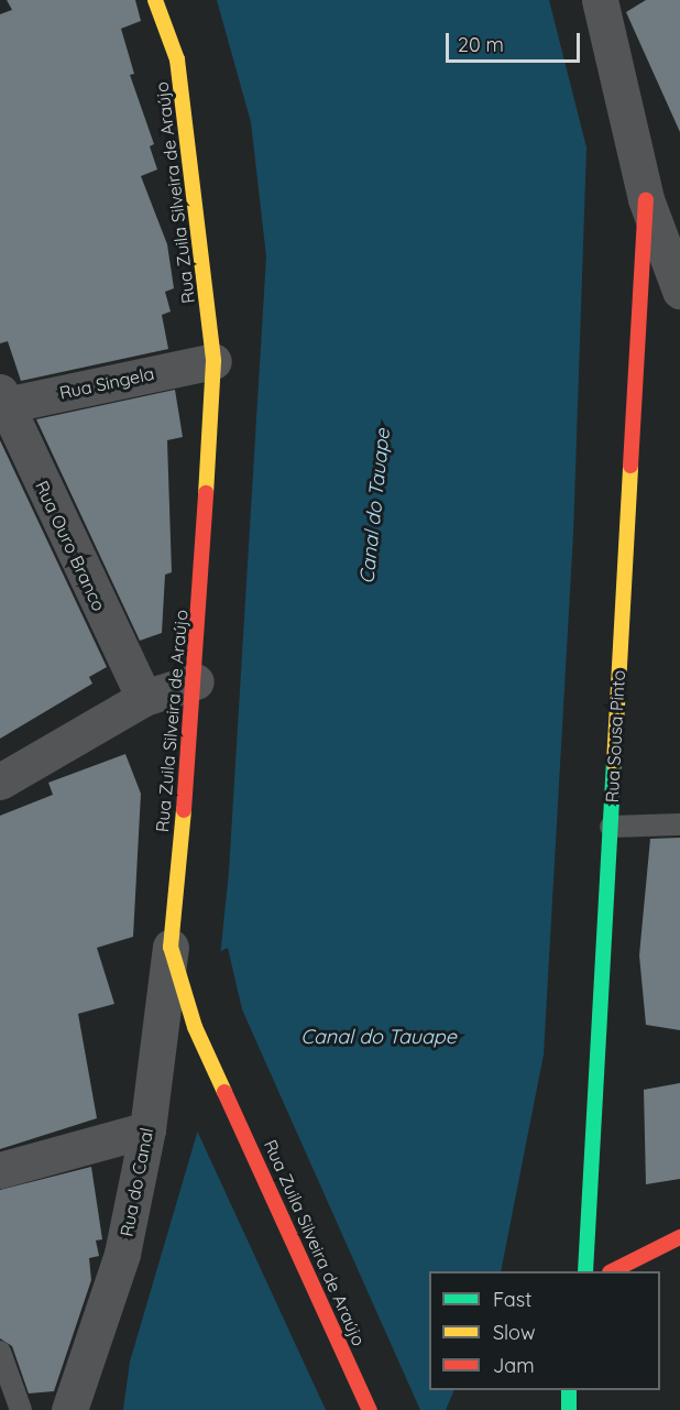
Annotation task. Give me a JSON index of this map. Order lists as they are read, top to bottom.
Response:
{
  "streets": {
    "street": [
      "Rua Zuila Silveira de Araújo",
      "Rua Singela",
      "Rua Ouro Branco",
      "Rua Sousa Pinto",
      "Rua do Canal"
    ]
  },
  "crossings": [
    ["Rua Zuila Silveira de Araújo", "Rua Singela"],
    ["Rua Zuila Silveira de Araújo", "Rua do Canal"],
    ["Rua Singela", "Rua Ouro Branco"]
  ],
  "water": ["Canal do Tauape"],
  "legend": ["Fast", "Slow", "Jam"],
  "scale_bar": "20 m"
}
